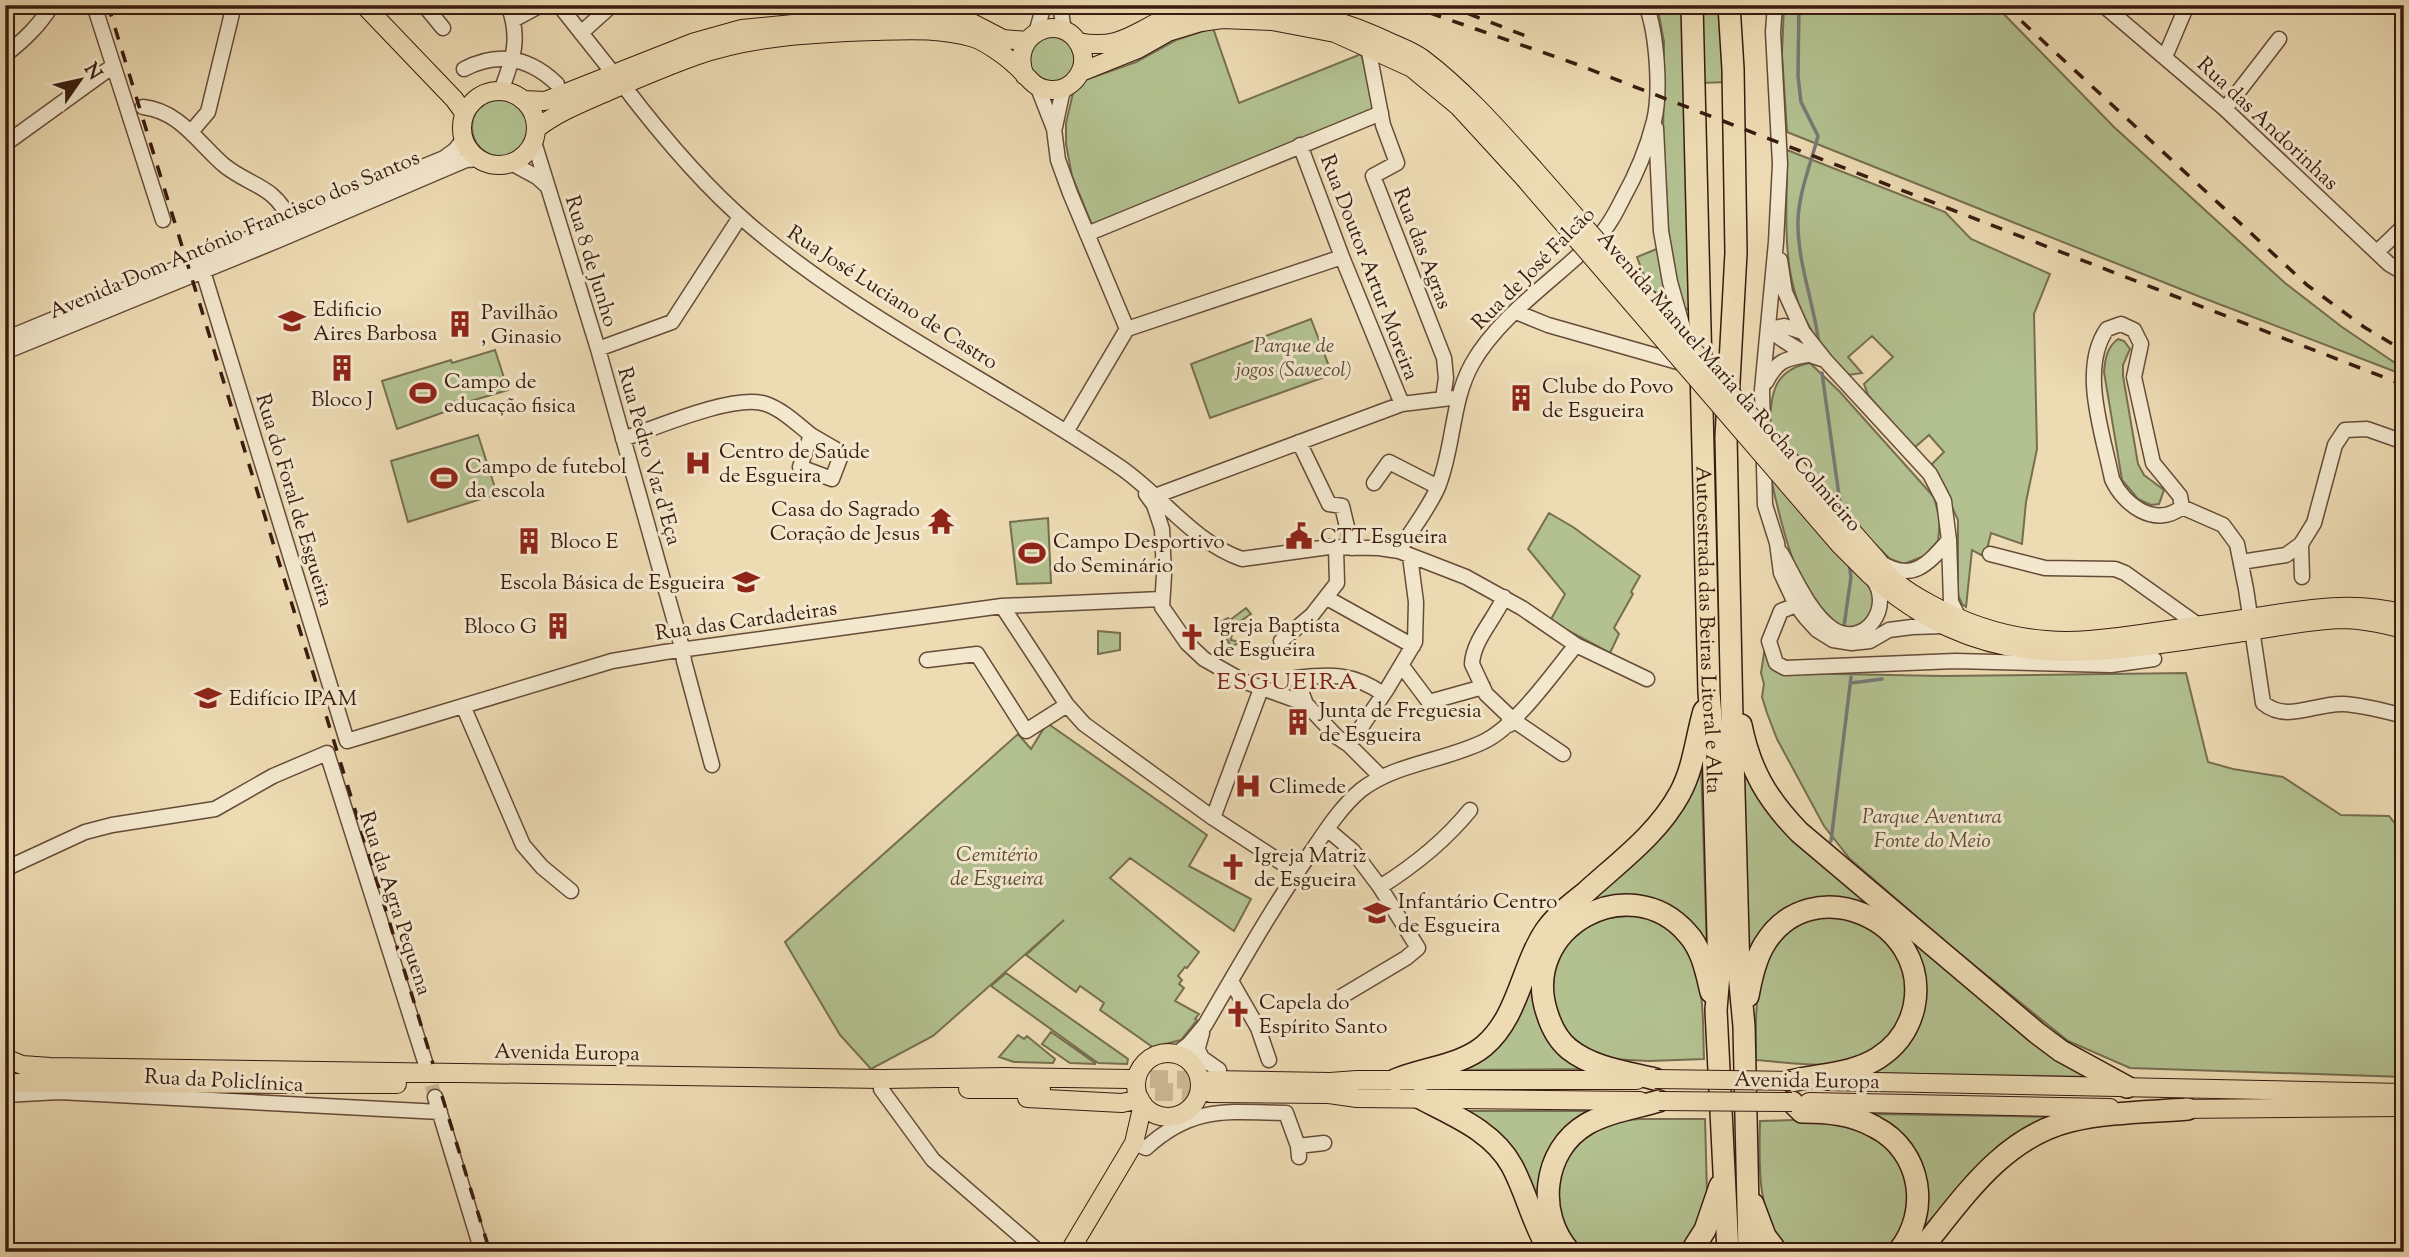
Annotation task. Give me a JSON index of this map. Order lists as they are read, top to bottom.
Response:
{
  "streets": {
    "highway": ["Autoestrada das Beiras Litoral e Alta"],
    "main road": ["Avenida Manuel Maria da Rocha Colmieiro", "Avenida Europa"],
    "street": [
      "Rua das Andorinhas",
      "Avenida Dom António Francisco dos Santos",
      "Rua das Agras",
      "Rua 8 de Junho",
      "Rua Doutor Artur Moreira",
      "Rua de José Falcão",
      "Rua José Luciano de Castro",
      "Rua Pedro Vaz d'Eça",
      "Rua do Foral de Esgueira",
      "Rua das Cardadeiras",
      "Rua da Agra Pequena",
      "Rua da Policlínica"
    ]
  },
  "crossings": [
    ["Avenida Dom António Francisco dos Santos", "Rua 8 de Junho"],
    ["Avenida Dom António Francisco dos Santos", "Rua do Foral de Esgueira"],
    ["Rua das Agras", "Avenida Manuel Maria da Rocha Colmieiro"],
    ["Rua 8 de Junho", "Rua Pedro Vaz d'Eça"],
    ["Rua de José Falcão", "Rua José Luciano de Castro"],
    ["Rua José Luciano de Castro", "Rua Pedro Vaz d'Eça"],
    ["Rua Pedro Vaz d'Eça", "Rua das Cardadeiras"],
    ["Rua do Foral de Esgueira", "Rua das Cardadeiras"]
  ],
  "districts": ["ESGUEIRA"],
  "parks": ["Parque de jogos (Savecol)", "Parque Aventura Fonte do Meio", "Cemitério de Esgueira"],
  "places": {
    "school or university": [
      "Edificio Aires Barbosa",
      "Escola Básica de Esgueira",
      "Edifício IPAM",
      "Infantário Centro de Esgueira"
    ],
    "building": [
      "Pavilhão , Ginasio",
      "Bloco J",
      "Clube do Povo de Esgueira",
      "Bloco E",
      "Bloco G",
      "Junta de Freguesia de Esgueira"
    ],
    "sports": ["Campo de educação fisica", "Campo de futebol da escola", "Campo Desportivo do Seminário"],
    "hospital": ["Centro de Saúde de Esgueira", "Climede"],
    "temple": ["Casa do Sagrado Coração de Jesus"],
    "public building": ["CTT Esgueira"],
    "church": ["Igreja Baptista de Esgueira", "Igreja Matriz de Esgueira", "Capela do Espírito Santo"]
  },
  "north": "top right"
}
